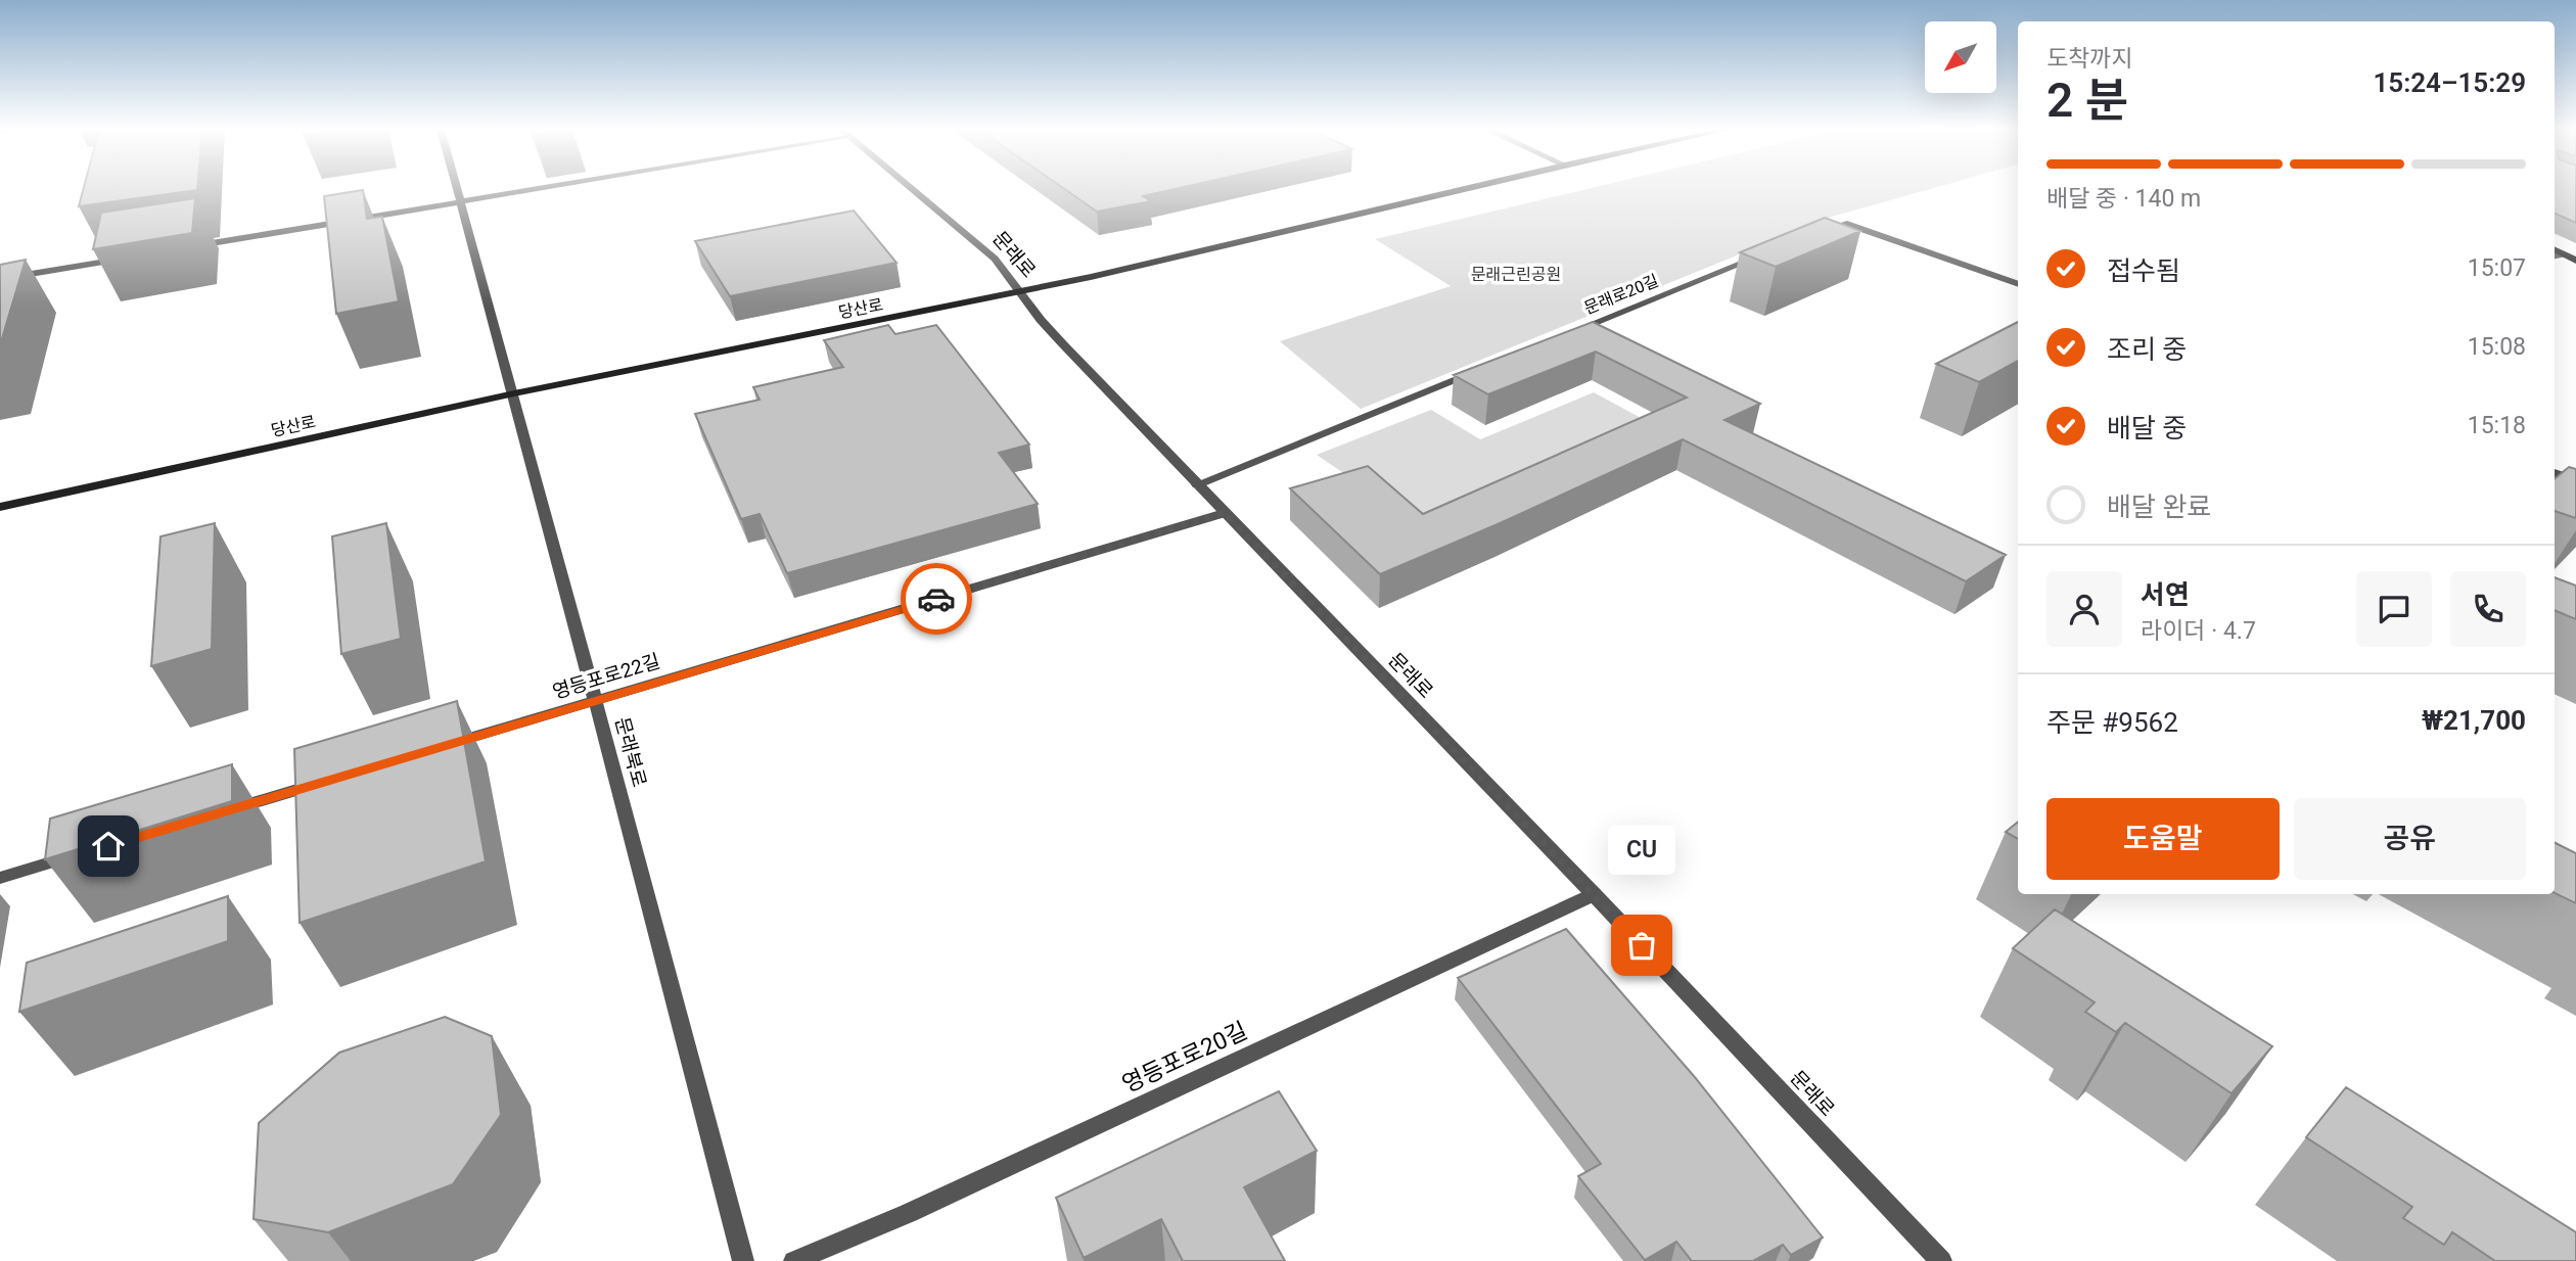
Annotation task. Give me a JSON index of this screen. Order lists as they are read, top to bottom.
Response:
{
  "streets": {
    "main road": ["당산로"],
    "street": [
      "문래로",
      "문래로20길",
      "영등포로22길",
      "문래북로",
      "영등포로20길"
    ]
  },
  "crossings": [
    ["문래로", "당산로"],
    ["문래로", "영등포로22길"],
    ["문래로", "영등포로20길"],
    ["당산로", "문래북로"],
    ["영등포로22길", "문래북로"]
  ],
  "parks": ["문래근린공원"],
  "places": ["CU"],
  "north": "bottom left",
  "page": {
    "heading": ["2 분", "도착까지", "15:24–15:29"],
    "panel": [
      "서연",
      "라이더 · 4.7",
      "주문 #9562",
      "₩21,700"
    ],
    "bar": "배달 중 · 140 m",
    "list": [
      ["접수됨", "15:07"],
      ["조리 중", "15:08"],
      ["배달 중", "15:18"],
      "배달 완료"
    ],
    "buttons": ["도움말", "공유"],
    "bubble": "CU"
  }
}
